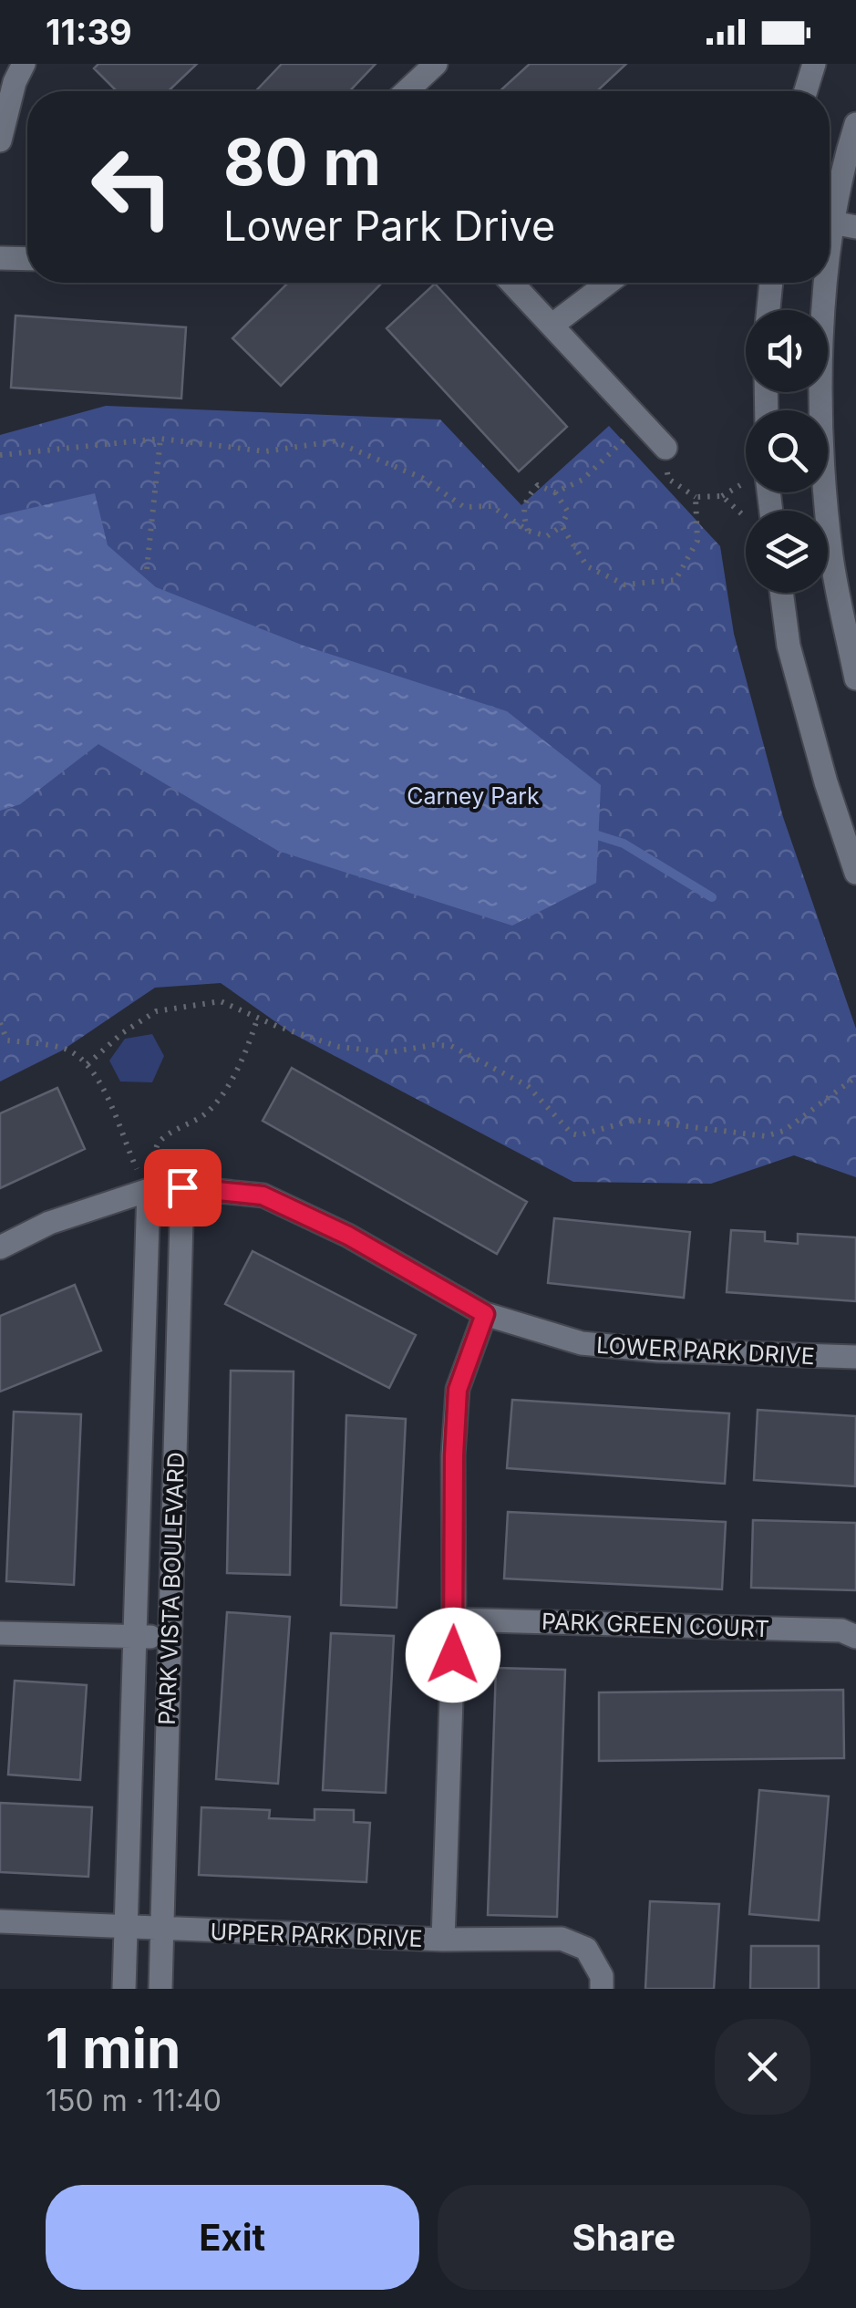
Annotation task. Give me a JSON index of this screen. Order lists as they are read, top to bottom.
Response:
{
  "streets": {
    "street": [
      "LOWER PARK DRIVE",
      "PARK VISTA BOULEVARD",
      "PARK GREEN COURT",
      "UPPER PARK DRIVE"
    ]
  },
  "crossings": [
    ["LOWER PARK DRIVE", "PARK VISTA BOULEVARD"],
    ["PARK VISTA BOULEVARD", "UPPER PARK DRIVE"]
  ],
  "parks": ["Carney Park"],
  "page": {
    "status": "11:39",
    "turn": ["80 m", "Lower Park Drive"],
    "heading": ["1 min", "150 m · 11:40"],
    "buttons": ["Exit", "Share"]
  }
}
